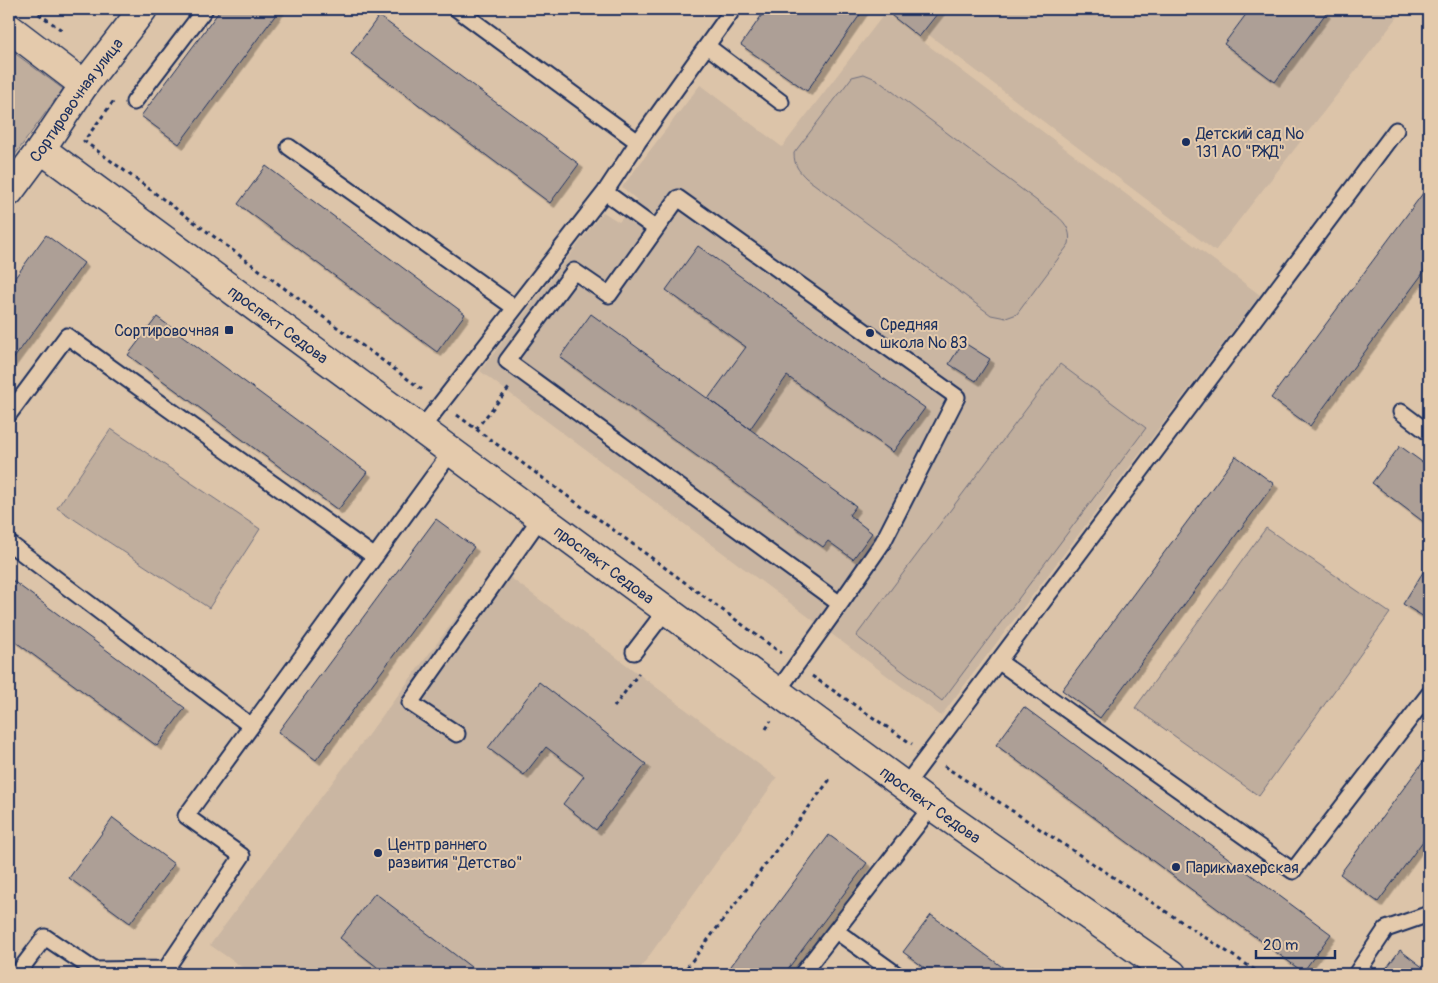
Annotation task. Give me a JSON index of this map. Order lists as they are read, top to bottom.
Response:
{
  "streets": {
    "street": ["Сортировочная улица", "проспект Седова"]
  },
  "crossings": [
    ["Сортировочная улица", "проспект Седова"]
  ],
  "places": {
    "other": [
      "Детский сад № 131 АО \"РЖД\"",
      "Средняя школа № 83",
      "Центр раннего развития \"Детство\"",
      "Парикмахерская"
    ],
    "transit": ["Сортировочная"]
  },
  "scale_bar": "20 m"
}
